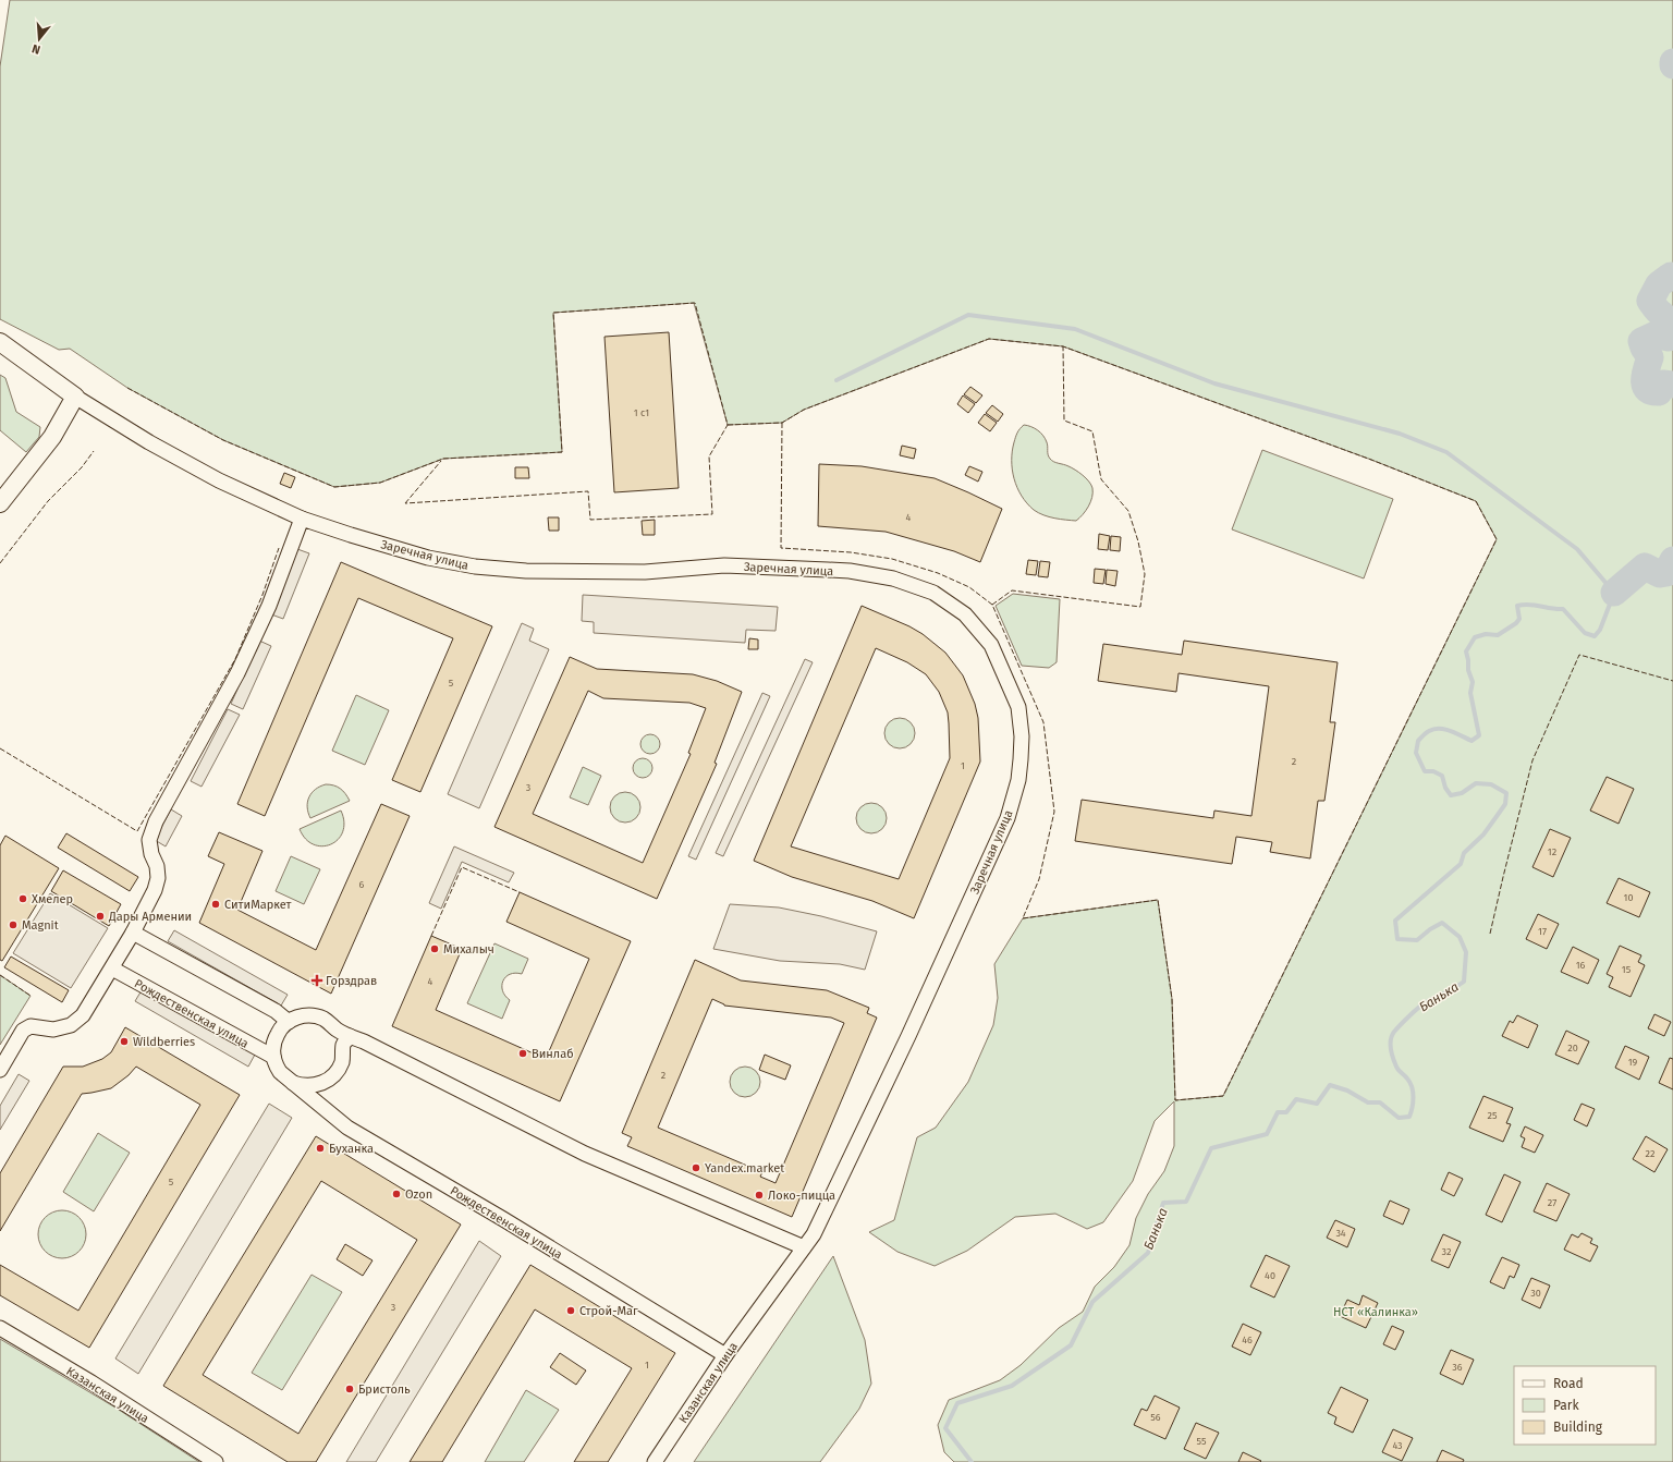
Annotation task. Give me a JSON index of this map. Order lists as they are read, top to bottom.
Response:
{
  "streets": {
    "street": ["Заречная улица", "Рождественская улица", "Казанская улица"]
  },
  "crossings": [
    ["Заречная улица", "Казанская улица"],
    ["Рождественская улица", "Казанская улица"]
  ],
  "water": ["Банька"],
  "parks": ["НСТ «Калинка»"],
  "places": {
    "other": [
      "Хмелер",
      "СитиМаркет",
      "Дары Армении",
      "Magnit",
      "Михалыч",
      "Wildberries",
      "Винлаб",
      "Буханка",
      "Yandex.market",
      "Ozon",
      "Локо-пицца",
      "Строй-Маг",
      "Бристоль"
    ],
    "health": ["Горздрав"]
  },
  "house_numbers": [
    "1 с1",
    "4",
    "5",
    "2",
    "1",
    "3",
    "12",
    "6",
    "10",
    "17",
    "16",
    "15",
    "4",
    "20",
    "19",
    "2",
    "25",
    "22",
    "5",
    "27",
    "34",
    "32",
    "40",
    "30",
    "3",
    "46",
    "1",
    "36",
    "56",
    "55",
    "43"
  ],
  "legend": ["Road", "Park", "Building"],
  "north": "bottom"
}
